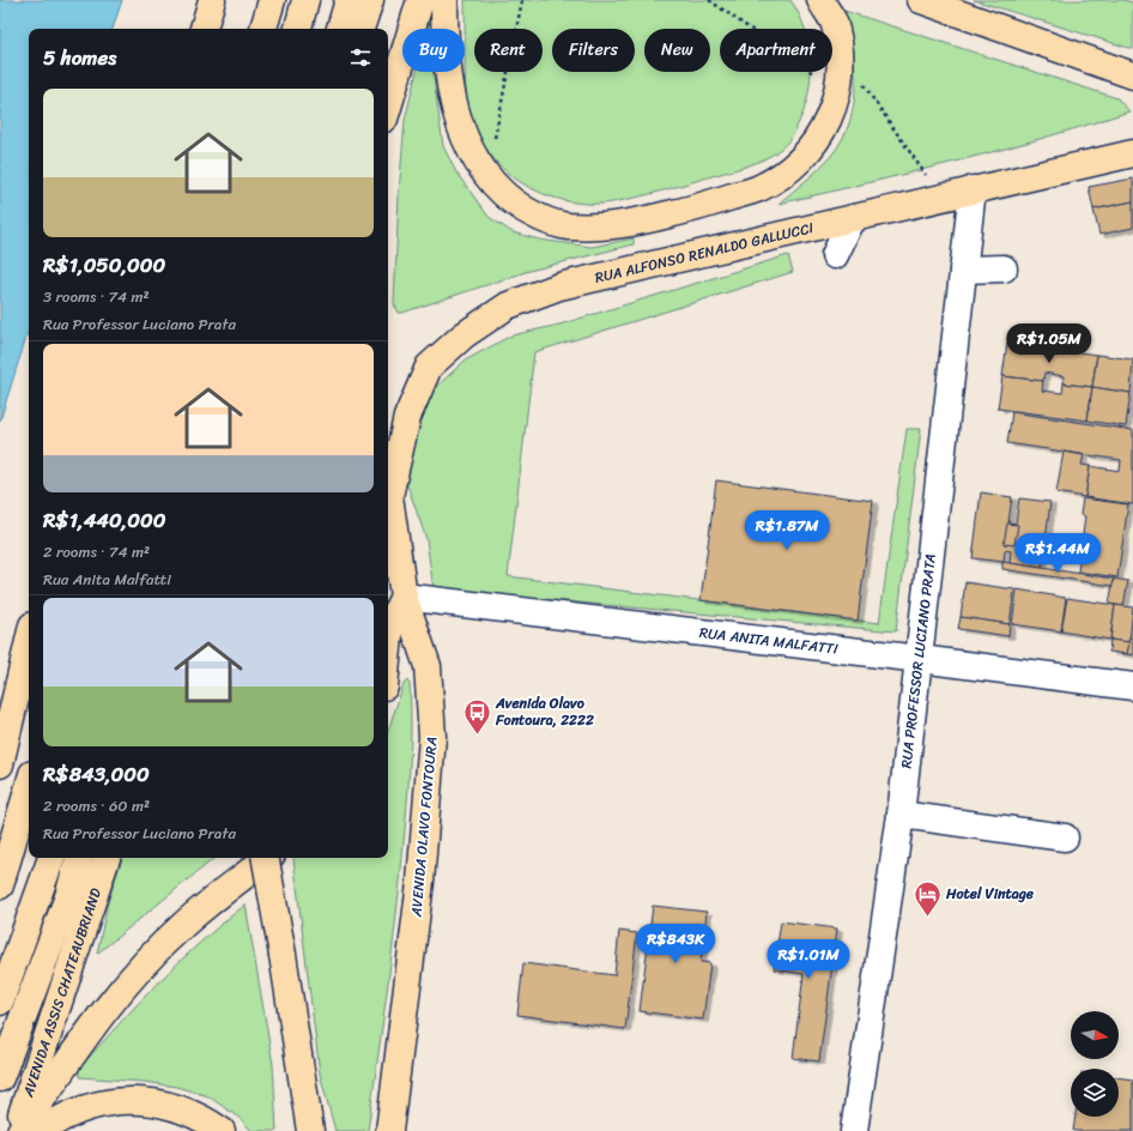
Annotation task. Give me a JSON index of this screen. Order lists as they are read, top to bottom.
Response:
{
  "streets": {
    "main road": ["RUA ALFONSO RENALDO GALLUCCI", "AVENIDA OLAVO FONTOURA", "AVENIDA ASSIS CHATEAUBRIAND"],
    "street": ["RUA ANITA MALFATTI", "RUA PROFESSOR LUCIANO PRATA"]
  },
  "crossings": [
    ["RUA ALFONSO RENALDO GALLUCCI", "RUA PROFESSOR LUCIANO PRATA"],
    ["RUA ANITA MALFATTI", "RUA PROFESSOR LUCIANO PRATA"],
    ["RUA ANITA MALFATTI", "AVENIDA OLAVO FONTOURA"]
  ],
  "places": {
    "bus stop": ["Avenida Olavo Fontoura, 2222"],
    "hotel": ["Hotel Vintage"]
  },
  "north": "right",
  "page": {
    "chip": [
      "Buy",
      "Rent",
      "Filters",
      "New",
      "Apartment"
    ],
    "heading": "5 homes",
    "list": [
      {
        "name": "R$1,050,000",
        "note": "3 rooms · 74 m² · Rua Professor Luciano Prata"
      },
      {
        "name": "R$1,440,000",
        "note": "2 rooms · 74 m² · Rua Anita Malfatti"
      },
      {
        "name": "R$843,000",
        "note": "2 rooms · 60 m² · Rua Professor Luciano Prata"
      }
    ],
    "price": [
      "R$1.05M",
      "R$1.87M",
      "R$1.44M",
      "R$843K",
      "R$1.01M"
    ]
  }
}
